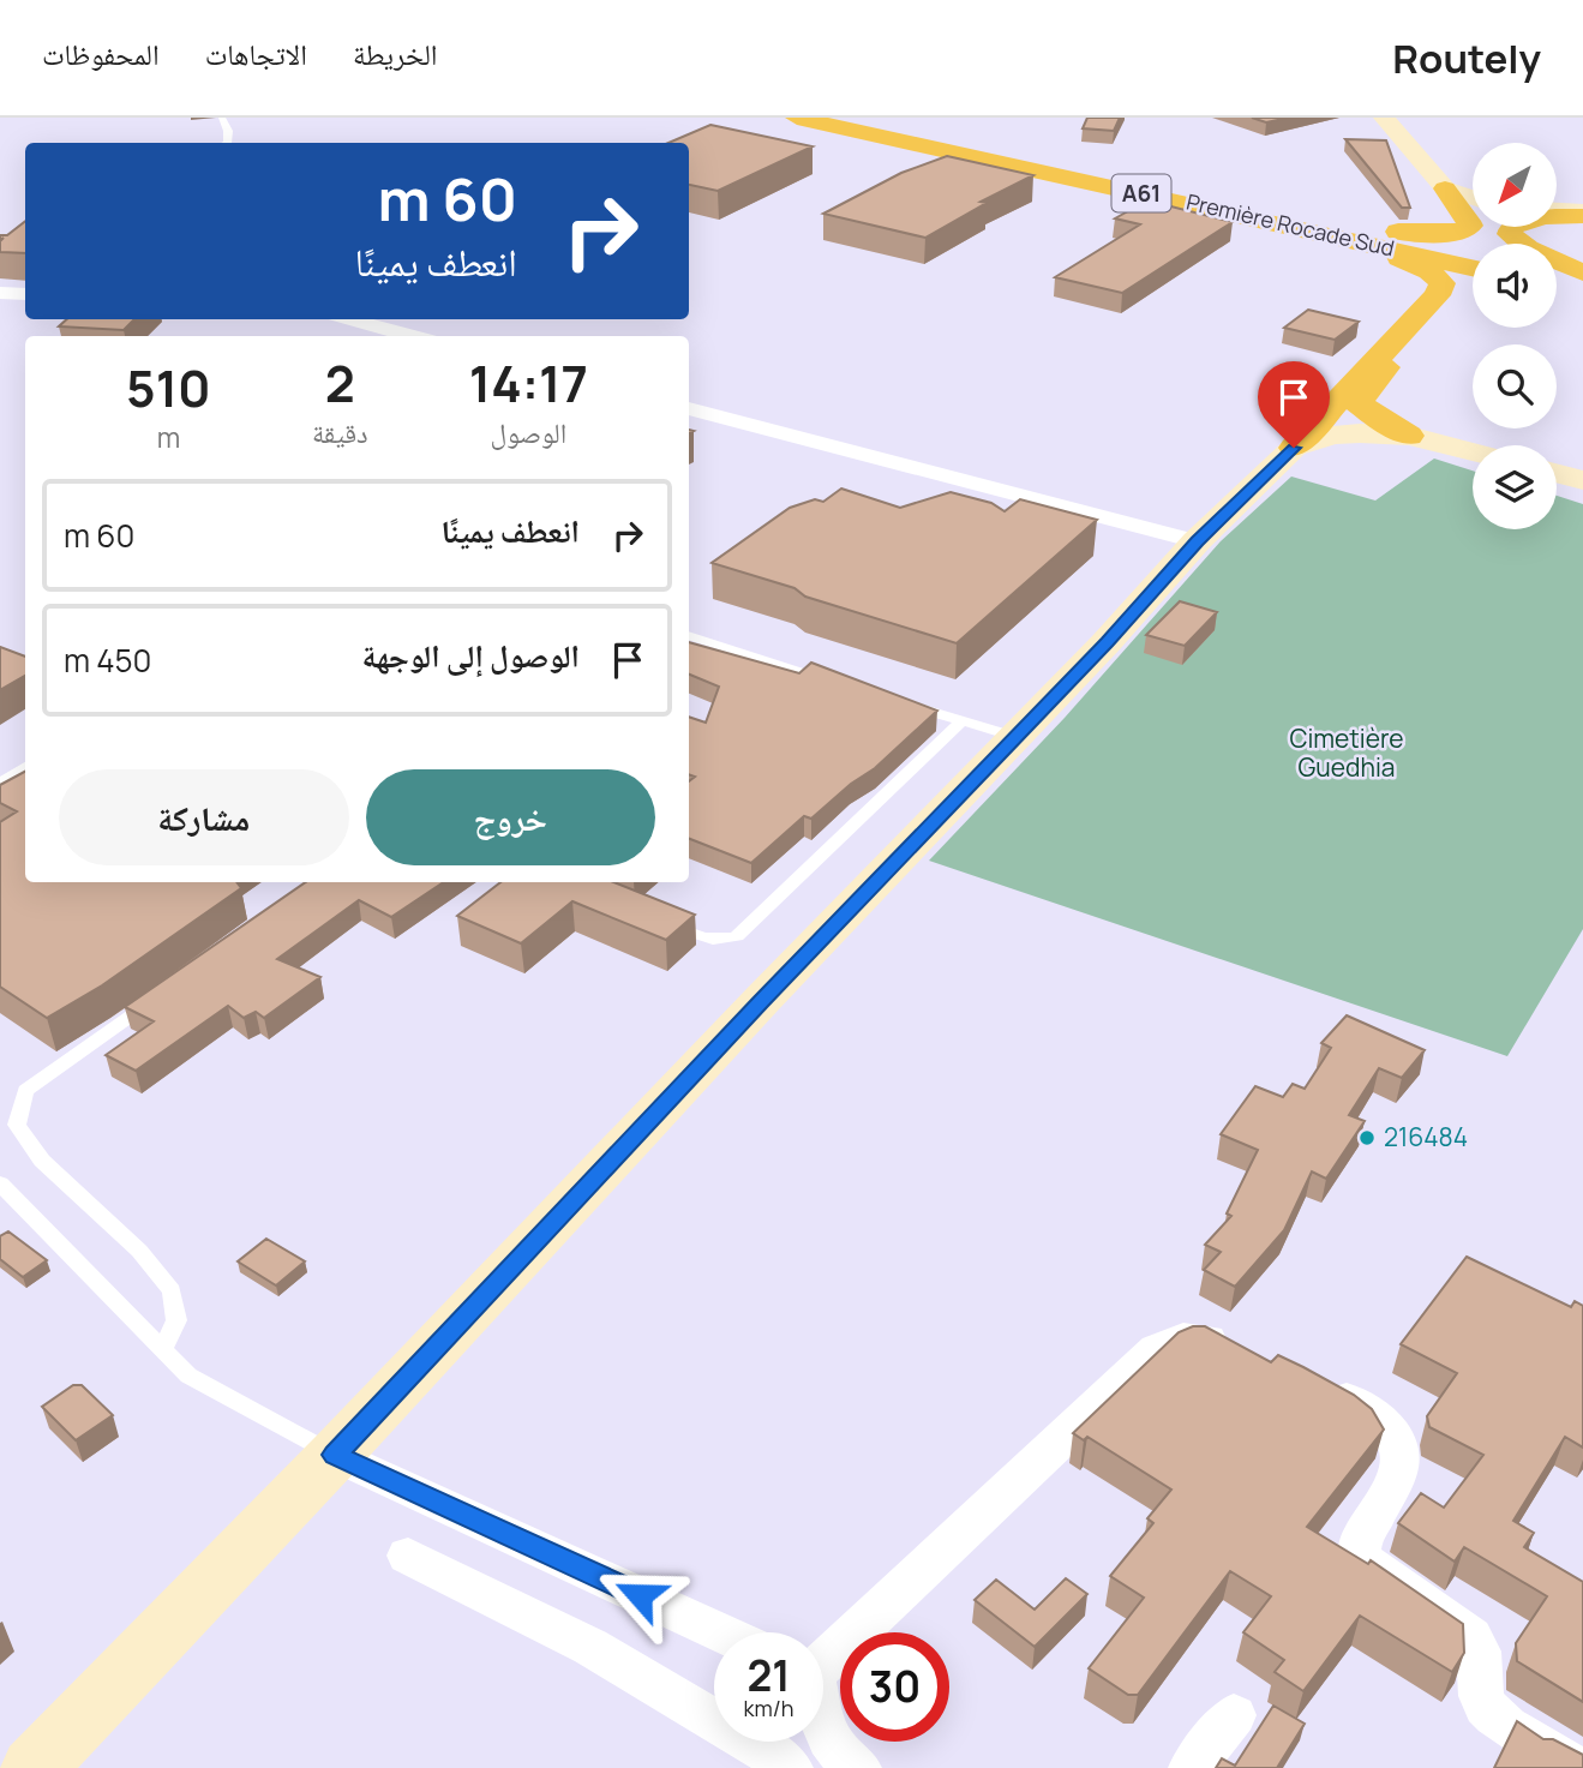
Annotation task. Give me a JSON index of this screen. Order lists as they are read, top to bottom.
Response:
{
  "streets": {
    "highway": ["A61", "Première Rocade Sud"]
  },
  "parks": ["Cimetière Guedhia"],
  "places": ["216484"],
  "north": "bottom left",
  "page": {
    "header": "Routely",
    "nav": ["الخريطة", "الاتجاهات", "المحفوظات"],
    "turn": ["60 m", "انعطف يمينًا"],
    "eta": [
      "14:17",
      "الوصول",
      "2",
      "دقيقة",
      "510",
      "m"
    ],
    "list": [
      {
        "name": "انعطف يمينًا",
        "value": "60 m"
      },
      {
        "name": "الوصول إلى الوجهة",
        "value": "450 m"
      }
    ],
    "buttons": ["خروج", "مشاركة"],
    "speed": "21 km/h",
    "limit": "30"
  }
}
